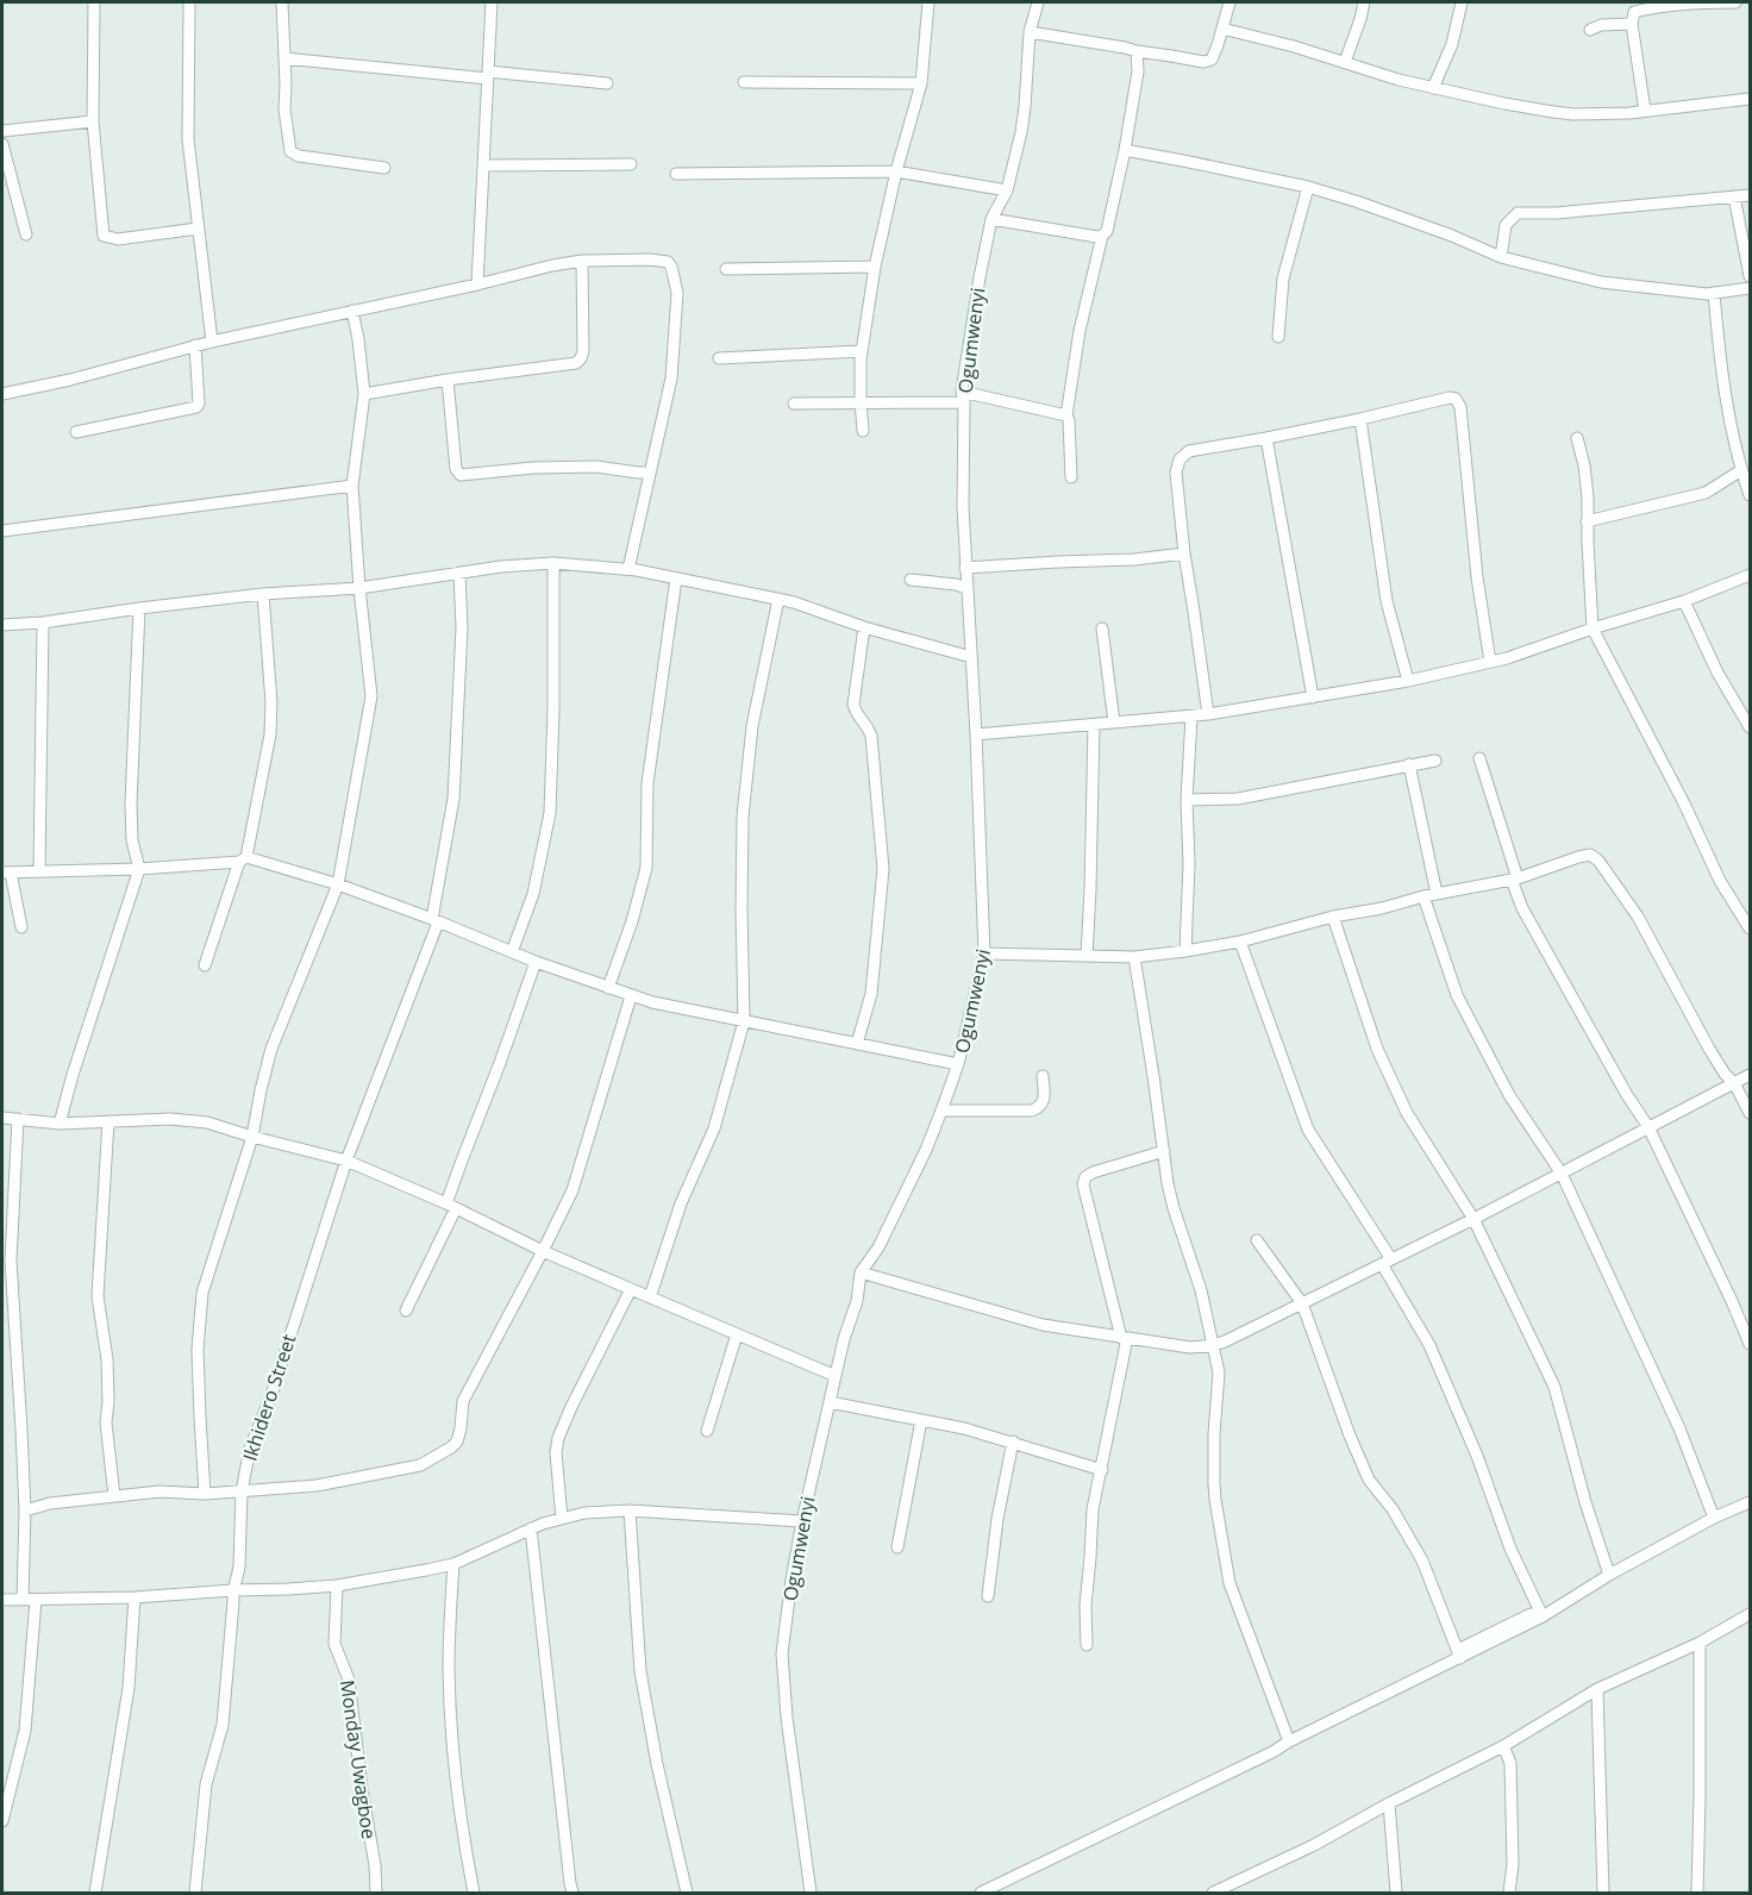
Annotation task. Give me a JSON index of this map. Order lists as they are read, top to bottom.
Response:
{
  "streets": {
    "street": ["Ogumwenyi", "Ikhidero Street", "Monday Uwagboe"]
  }
}
